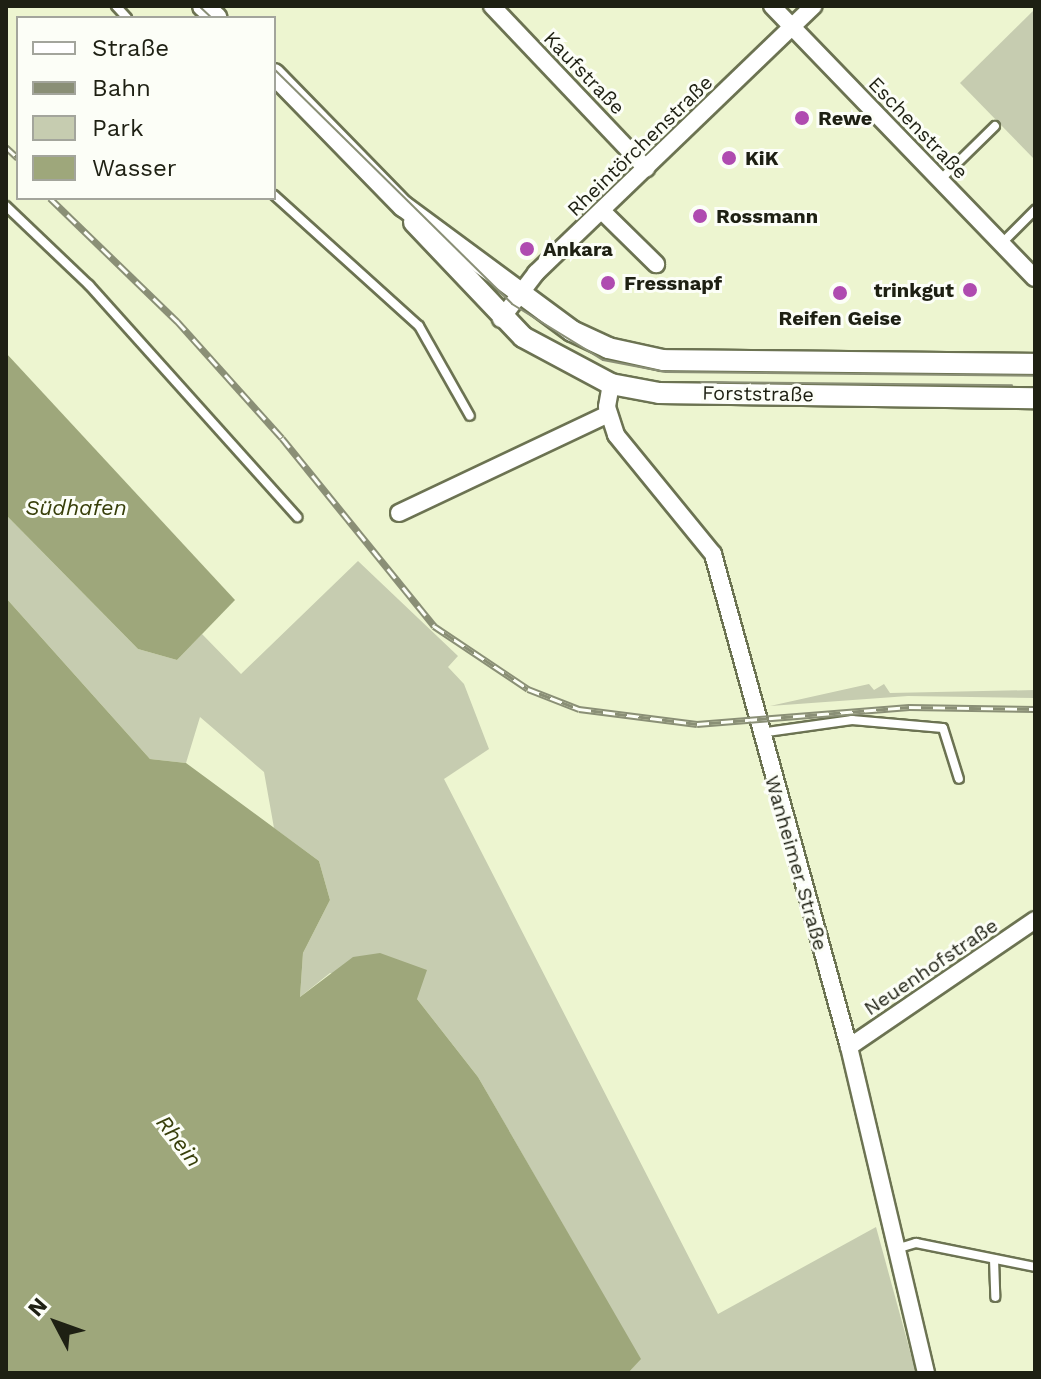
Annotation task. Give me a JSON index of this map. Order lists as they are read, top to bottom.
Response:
{
  "streets": {
    "street": [
      "Kaufstraße",
      "Eschenstraße",
      "Rheintörchenstraße",
      "Forststraße",
      "Wanheimer Straße",
      "Neuenhofstraße"
    ]
  },
  "crossings": [
    ["Kaufstraße", "Rheintörchenstraße"],
    ["Eschenstraße", "Rheintörchenstraße"],
    ["Rheintörchenstraße", "Forststraße"],
    ["Wanheimer Straße", "Neuenhofstraße"]
  ],
  "water": ["Südhafen", "Rhein"],
  "places": [
    "Rewe",
    "KiK",
    "Rossmann",
    "Ankara",
    "Fressnapf",
    "trinkgut",
    "Reifen Geise"
  ],
  "legend": [
    "Straße",
    "Bahn",
    "Park",
    "Wasser"
  ],
  "north": "top left"
}
